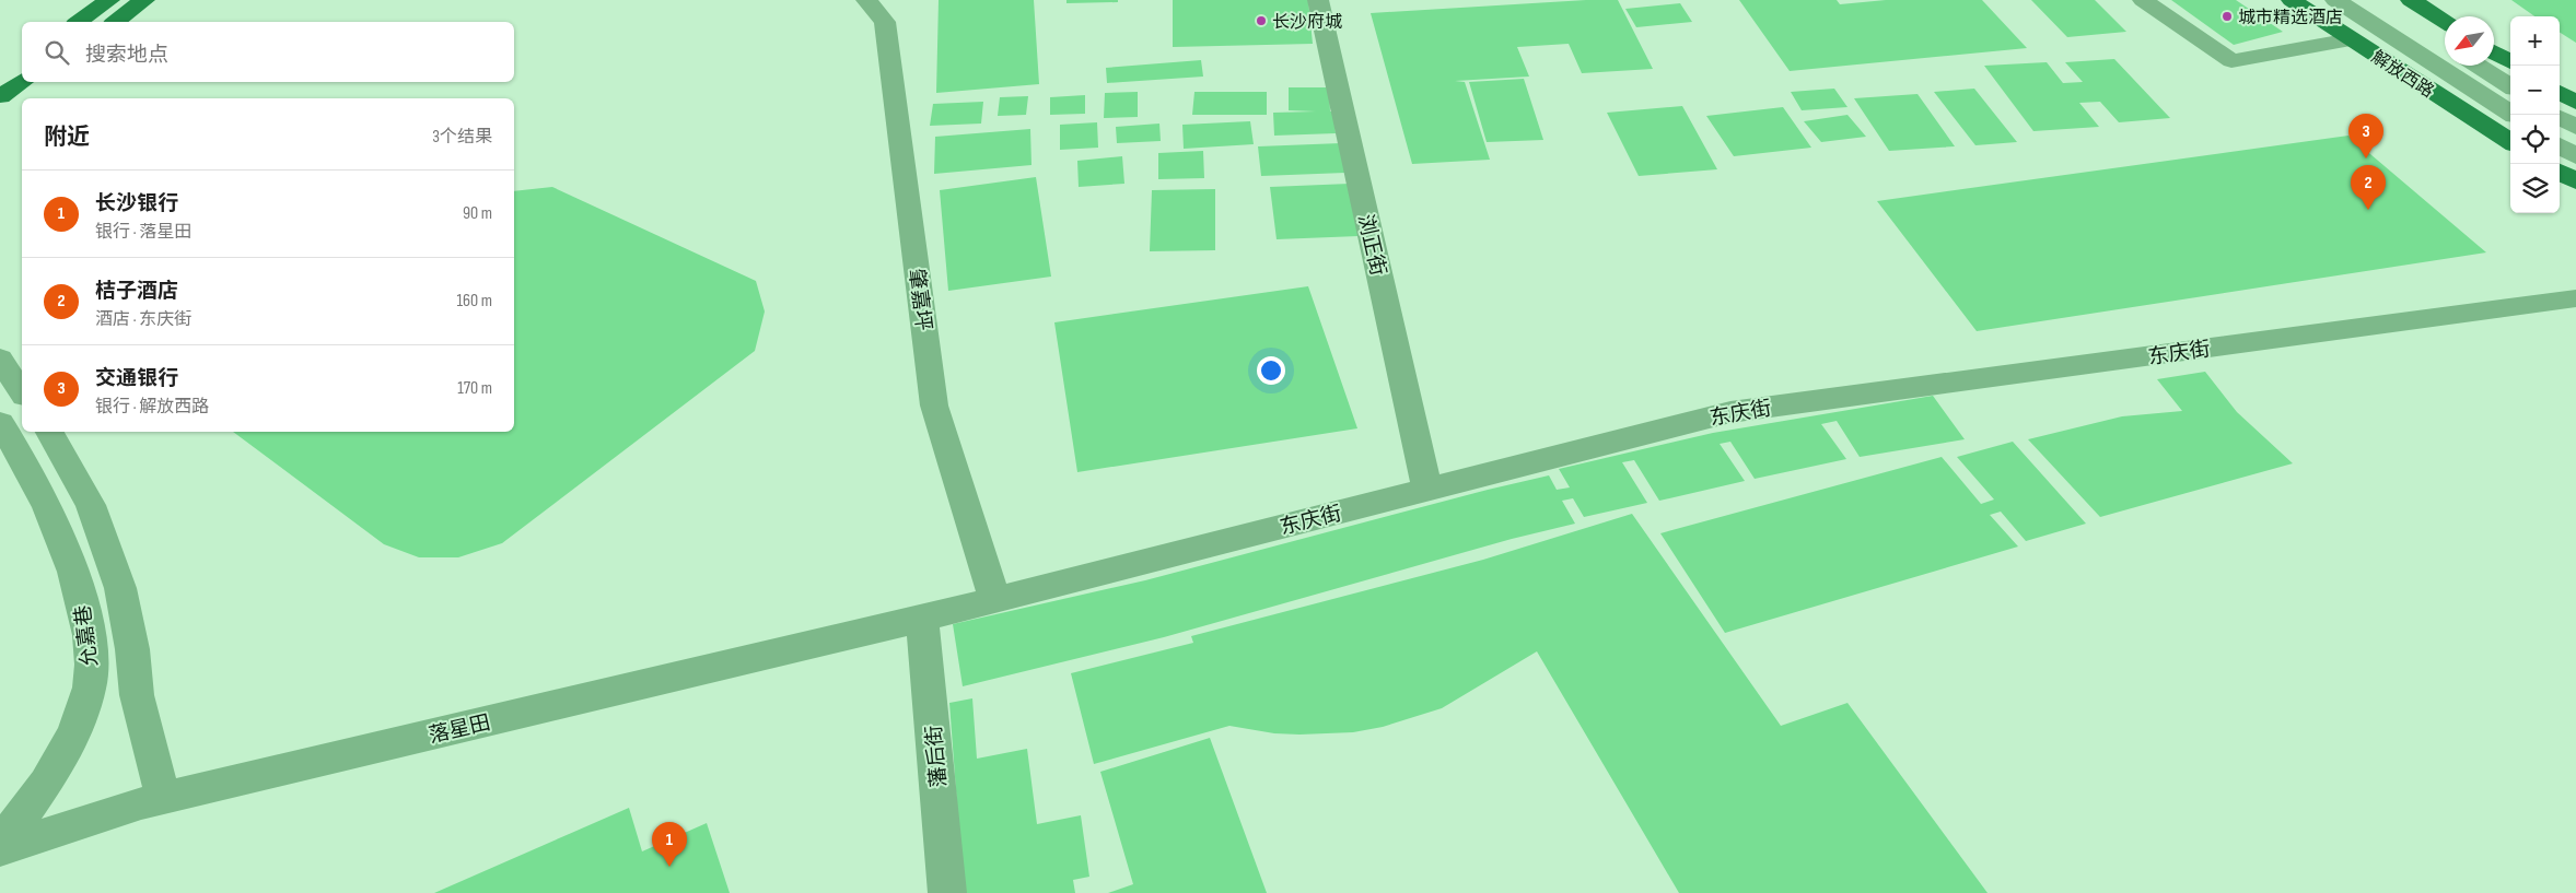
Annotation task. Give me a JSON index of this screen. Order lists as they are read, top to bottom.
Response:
{
  "streets": {
    "main road": ["解放西路"],
    "street": [
      "浏正街",
      "肇嘉坪",
      "东庆街",
      "允嘉巷",
      "落星田",
      "藩后街"
    ]
  },
  "crossings": [
    ["浏正街", "东庆街"],
    ["肇嘉坪", "东庆街"],
    ["东庆街", "落星田"],
    ["东庆街", "藩后街"],
    ["允嘉巷", "落星田"],
    ["落星田", "藩后街"]
  ],
  "places": ["城市精选酒店", "长沙府城"],
  "north": "bottom left",
  "page": {
    "map_buttons": ["+", "−"],
    "search": "搜索地点",
    "heading": ["附近", "3个结果"],
    "pins": ["3", "2", "1"],
    "list": [
      {
        "mark": "1",
        "name": "长沙银行",
        "note": "银行 · 落星田",
        "value": "90 m"
      },
      {
        "mark": "2",
        "name": "桔子酒店",
        "note": "酒店 · 东庆街",
        "value": "160 m"
      },
      {
        "mark": "3",
        "name": "交通银行",
        "note": "银行 · 解放西路",
        "value": "170 m"
      }
    ]
  }
}
